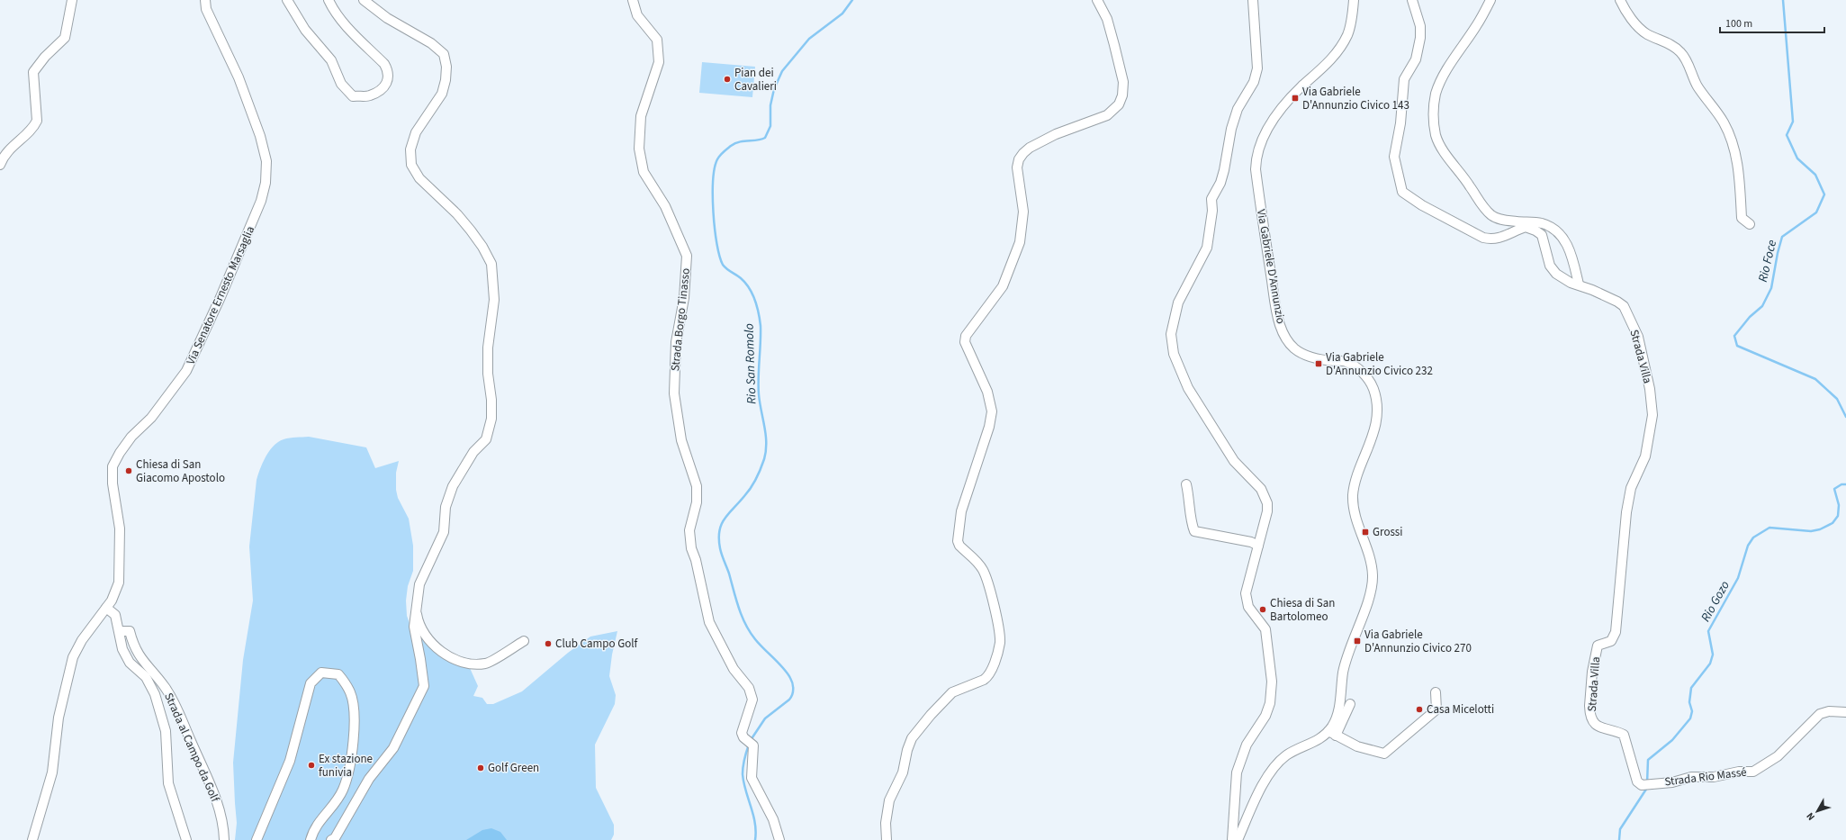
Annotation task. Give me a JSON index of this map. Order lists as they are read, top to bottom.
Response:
{
  "streets": {
    "street": [
      "Via Gabriele D'Annunzio",
      "Via Senatore Ernesto Marsaglia",
      "Strada Borgo Tinasso",
      "Strada Villa",
      "Strada al Campo da Golf",
      "Strada Rio Massé"
    ]
  },
  "crossings": [
    ["Strada Villa", "Strada Rio Massé"]
  ],
  "water": ["Rio Foce", "Rio San Romolo", "Rio Gozo"],
  "places": {
    "other": [
      "Pian dei Cavalieri",
      "Chiesa di San Giacomo Apostolo",
      "Chiesa di San Bartolomeo",
      "Club Campo Golf",
      "Casa Micelotti",
      "Ex stazione funivia",
      "Golf Green"
    ],
    "transit": [
      "Via Gabriele D'Annunzio Civico 143",
      "Via Gabriele D'Annunzio Civico 232",
      "Grossi",
      "Via Gabriele D'Annunzio Civico 270"
    ]
  },
  "scale_bar": "100 m",
  "north": "bottom left"
}
